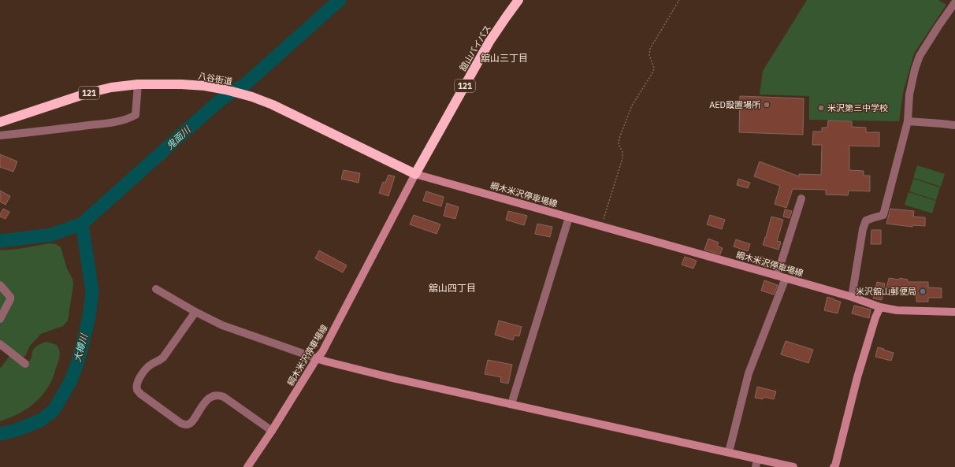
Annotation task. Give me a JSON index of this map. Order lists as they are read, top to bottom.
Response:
{
  "streets": {
    "highway": ["舘山バイパス", "八谷街道", "121"],
    "main road": ["綱木米沢停車場線"]
  },
  "crossings": [
    ["舘山バイパス", "八谷街道"],
    ["舘山バイパス", "綱木米沢停車場線"],
    ["八谷街道", "綱木米沢停車場線"]
  ],
  "districts": ["舘山三丁目", "舘山四丁目"],
  "water": ["鬼面川", "大樽川"],
  "places": ["AED設置場所", "米沢第三中学校", "米沢舘山郵便局"]
}
